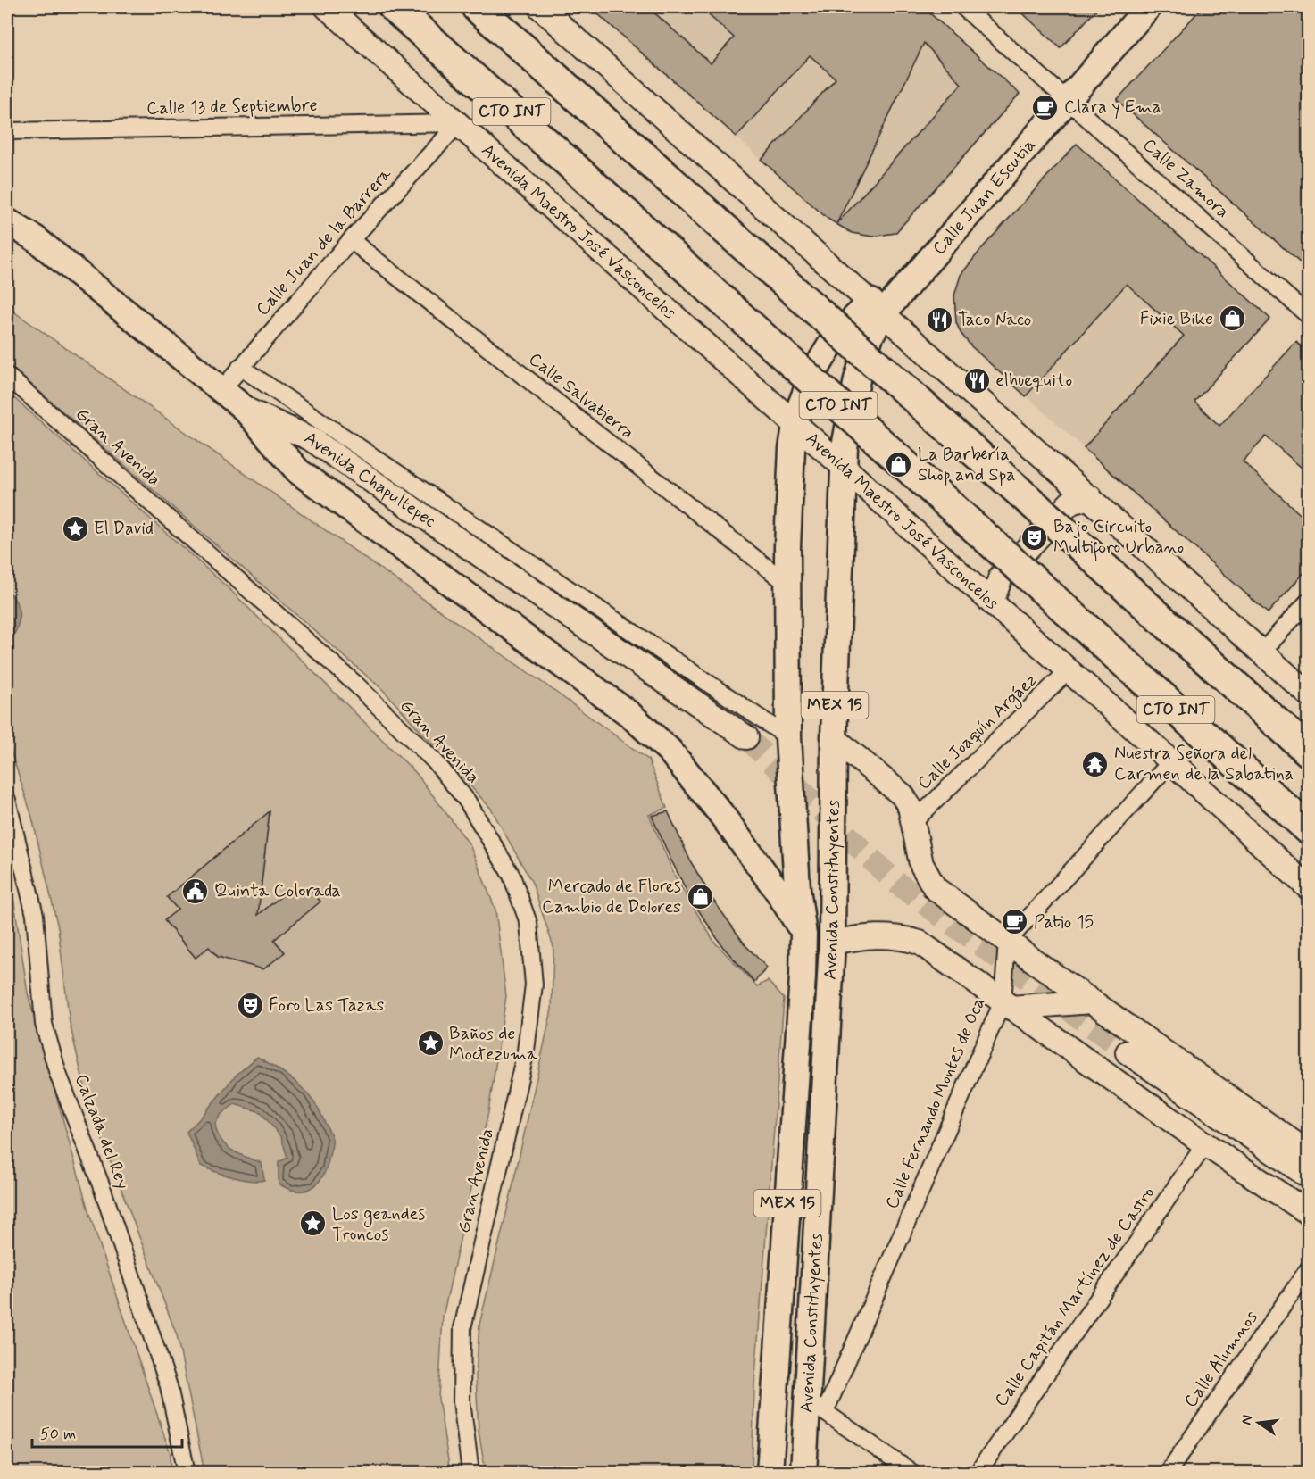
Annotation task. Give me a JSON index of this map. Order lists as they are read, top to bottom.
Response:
{
  "streets": {
    "highway": ["CTO INT"],
    "main road": [
      "Calle Juan Escutia",
      "Avenida Maestro José Vasconcelos",
      "Avenida Chapultepec",
      "MEX 15",
      "Avenida Constituyentes"
    ],
    "street": [
      "Calle 13 de Septiembre",
      "Calle Zamora",
      "Calle Juan de la Barrera",
      "Calle Salvatierra",
      "Gran Avenida",
      "Calle Joaquín Argáez",
      "Calle Fernando Montes de Oca",
      "Calzada del Rey",
      "Calle Capitán Martínez de Castro",
      "Calle Alumnos"
    ]
  },
  "crossings": [
    ["Calle 13 de Septiembre", "Avenida Maestro José Vasconcelos"],
    ["Calle 13 de Septiembre", "Calle Juan de la Barrera"],
    ["Calle Zamora", "Calle Juan Escutia"],
    ["Calle Juan Escutia", "Avenida Constituyentes"],
    ["Avenida Maestro José Vasconcelos", "Calle Juan de la Barrera"],
    ["Avenida Maestro José Vasconcelos", "Calle Joaquín Argáez"],
    ["Avenida Maestro José Vasconcelos", "Avenida Constituyentes"],
    ["Calle Juan de la Barrera", "Calle Salvatierra"],
    ["Calle Juan de la Barrera", "Avenida Chapultepec"],
    ["Calle Salvatierra", "Avenida Constituyentes"],
    ["Avenida Chapultepec", "Avenida Constituyentes"],
    ["Avenida Constituyentes", "Calle Fernando Montes de Oca"]
  ],
  "places": {
    "cafe": ["Clara y Ema", "Patio 15"],
    "shop": ["Fixie Bike", "La Barbería Shop and Spa", "Mercado de Flores Cambio de Dolores"],
    "restaurant": ["Taco Naco", "elhuequito"],
    "place": ["El David", "Baños de Moctezuma", "Los geandes Troncos"],
    "theatre": ["Bajo Circuito Multiforo Urbano", "Foro Las Tazas"],
    "temple": ["Nuestra Señora del Carmen de la Sabatina"],
    "public building": ["Quinta Colorada"]
  },
  "scale_bar": "50 m",
  "north": "left"
}
